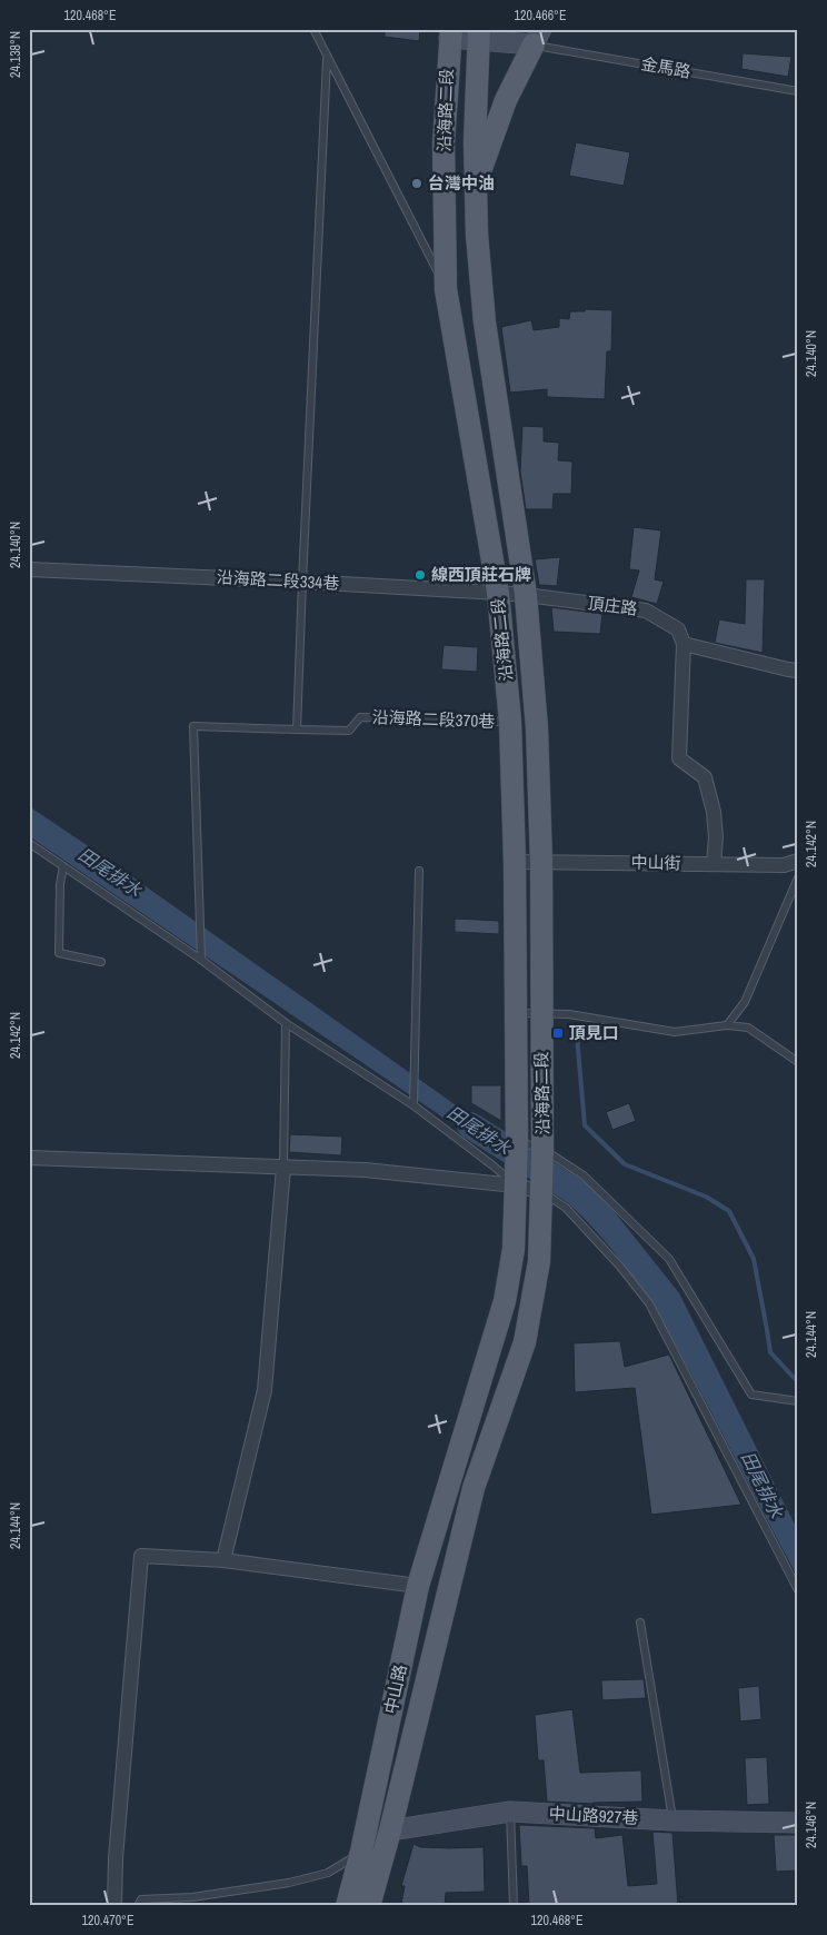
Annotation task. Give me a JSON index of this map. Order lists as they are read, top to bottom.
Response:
{
  "streets": {
    "main road": ["沿海路二段", "中山路"],
    "street": [
      "沿海路二段334巷",
      "頂庄路",
      "中山街",
      "中山路927巷"
    ],
    "lane": ["金馬路", "沿海路二段370巷"]
  },
  "crossings": [
    ["金馬路", "沿海路二段"],
    ["沿海路二段", "沿海路二段334巷"],
    ["沿海路二段", "頂庄路"],
    ["沿海路二段", "沿海路二段370巷"],
    ["沿海路二段", "中山街"],
    ["沿海路二段", "中山路"],
    ["沿海路二段334巷", "頂庄路"],
    ["中山路", "中山路927巷"]
  ],
  "water": ["田尾排水"],
  "places": {
    "other": ["台灣中油", "線西頂莊石牌"],
    "transit": ["頂見口"]
  },
  "coordinates": [
    "120.468°E",
    "120.466°E",
    "24.138°N",
    "24.140°N",
    "24.142°N",
    "24.144°N",
    "24.146°N",
    "120.470°E"
  ]
}
